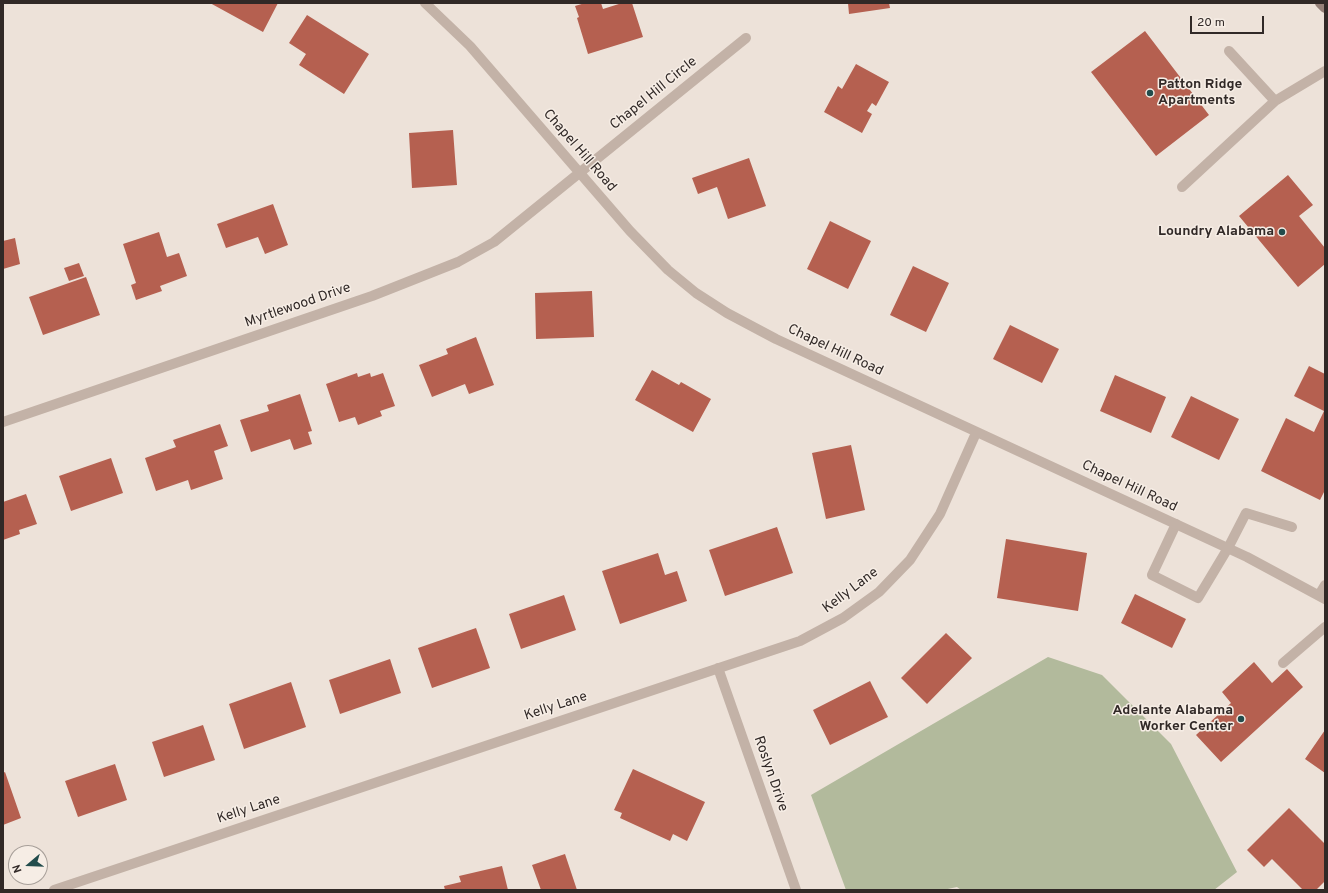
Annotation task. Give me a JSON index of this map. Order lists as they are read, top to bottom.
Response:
{
  "streets": {
    "street": [
      "Chapel Hill Circle",
      "Chapel Hill Road",
      "Myrtlewood Drive",
      "Kelly Lane",
      "Roslyn Drive"
    ]
  },
  "crossings": [
    ["Chapel Hill Circle", "Chapel Hill Road"],
    ["Chapel Hill Circle", "Myrtlewood Drive"],
    ["Chapel Hill Road", "Myrtlewood Drive"],
    ["Chapel Hill Road", "Kelly Lane"],
    ["Kelly Lane", "Roslyn Drive"]
  ],
  "places": ["Patton Ridge Apartments", "Loundry Alabama", "Adelante Alabama Worker Center"],
  "scale_bar": "20 m",
  "north": "left"
}
